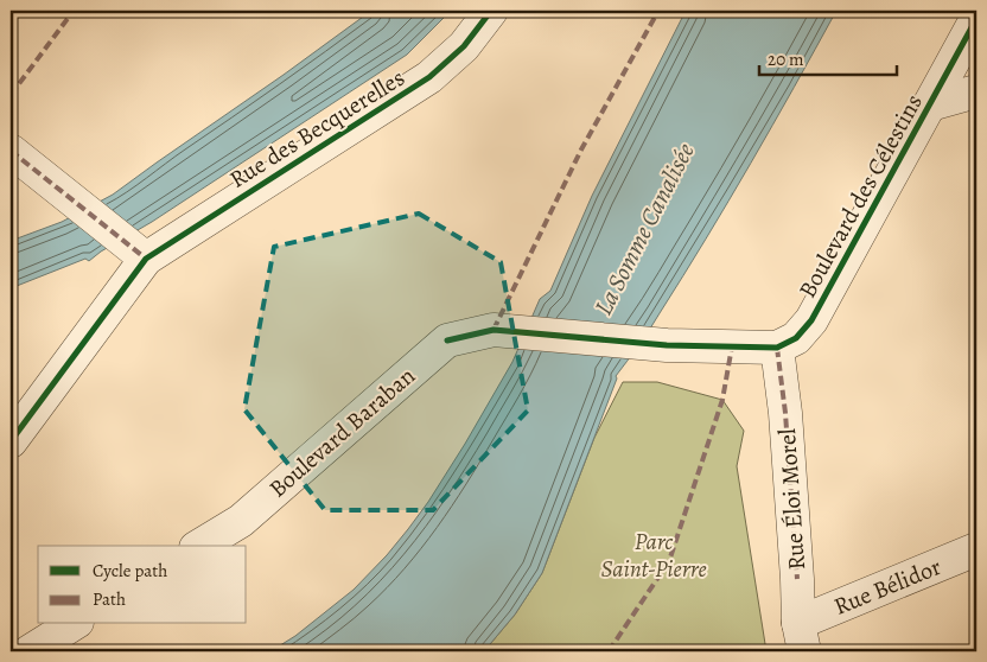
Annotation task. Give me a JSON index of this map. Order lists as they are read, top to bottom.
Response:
{
  "streets": {
    "street": [
      "Rue des Becquerelles",
      "Boulevard des Célestins",
      "Boulevard Baraban",
      "Rue Éloi Morel",
      "Rue Bélidor"
    ]
  },
  "crossings": [
    ["Boulevard des Célestins", "Boulevard Baraban"],
    ["Boulevard des Célestins", "Rue Éloi Morel"],
    ["Boulevard Baraban", "Rue Éloi Morel"],
    ["Rue Éloi Morel", "Rue Bélidor"]
  ],
  "water": ["La Somme Canalisée"],
  "parks": ["Parc Saint-Pierre"],
  "legend": ["Cycle path", "Path"],
  "scale_bar": "20 m"
}
